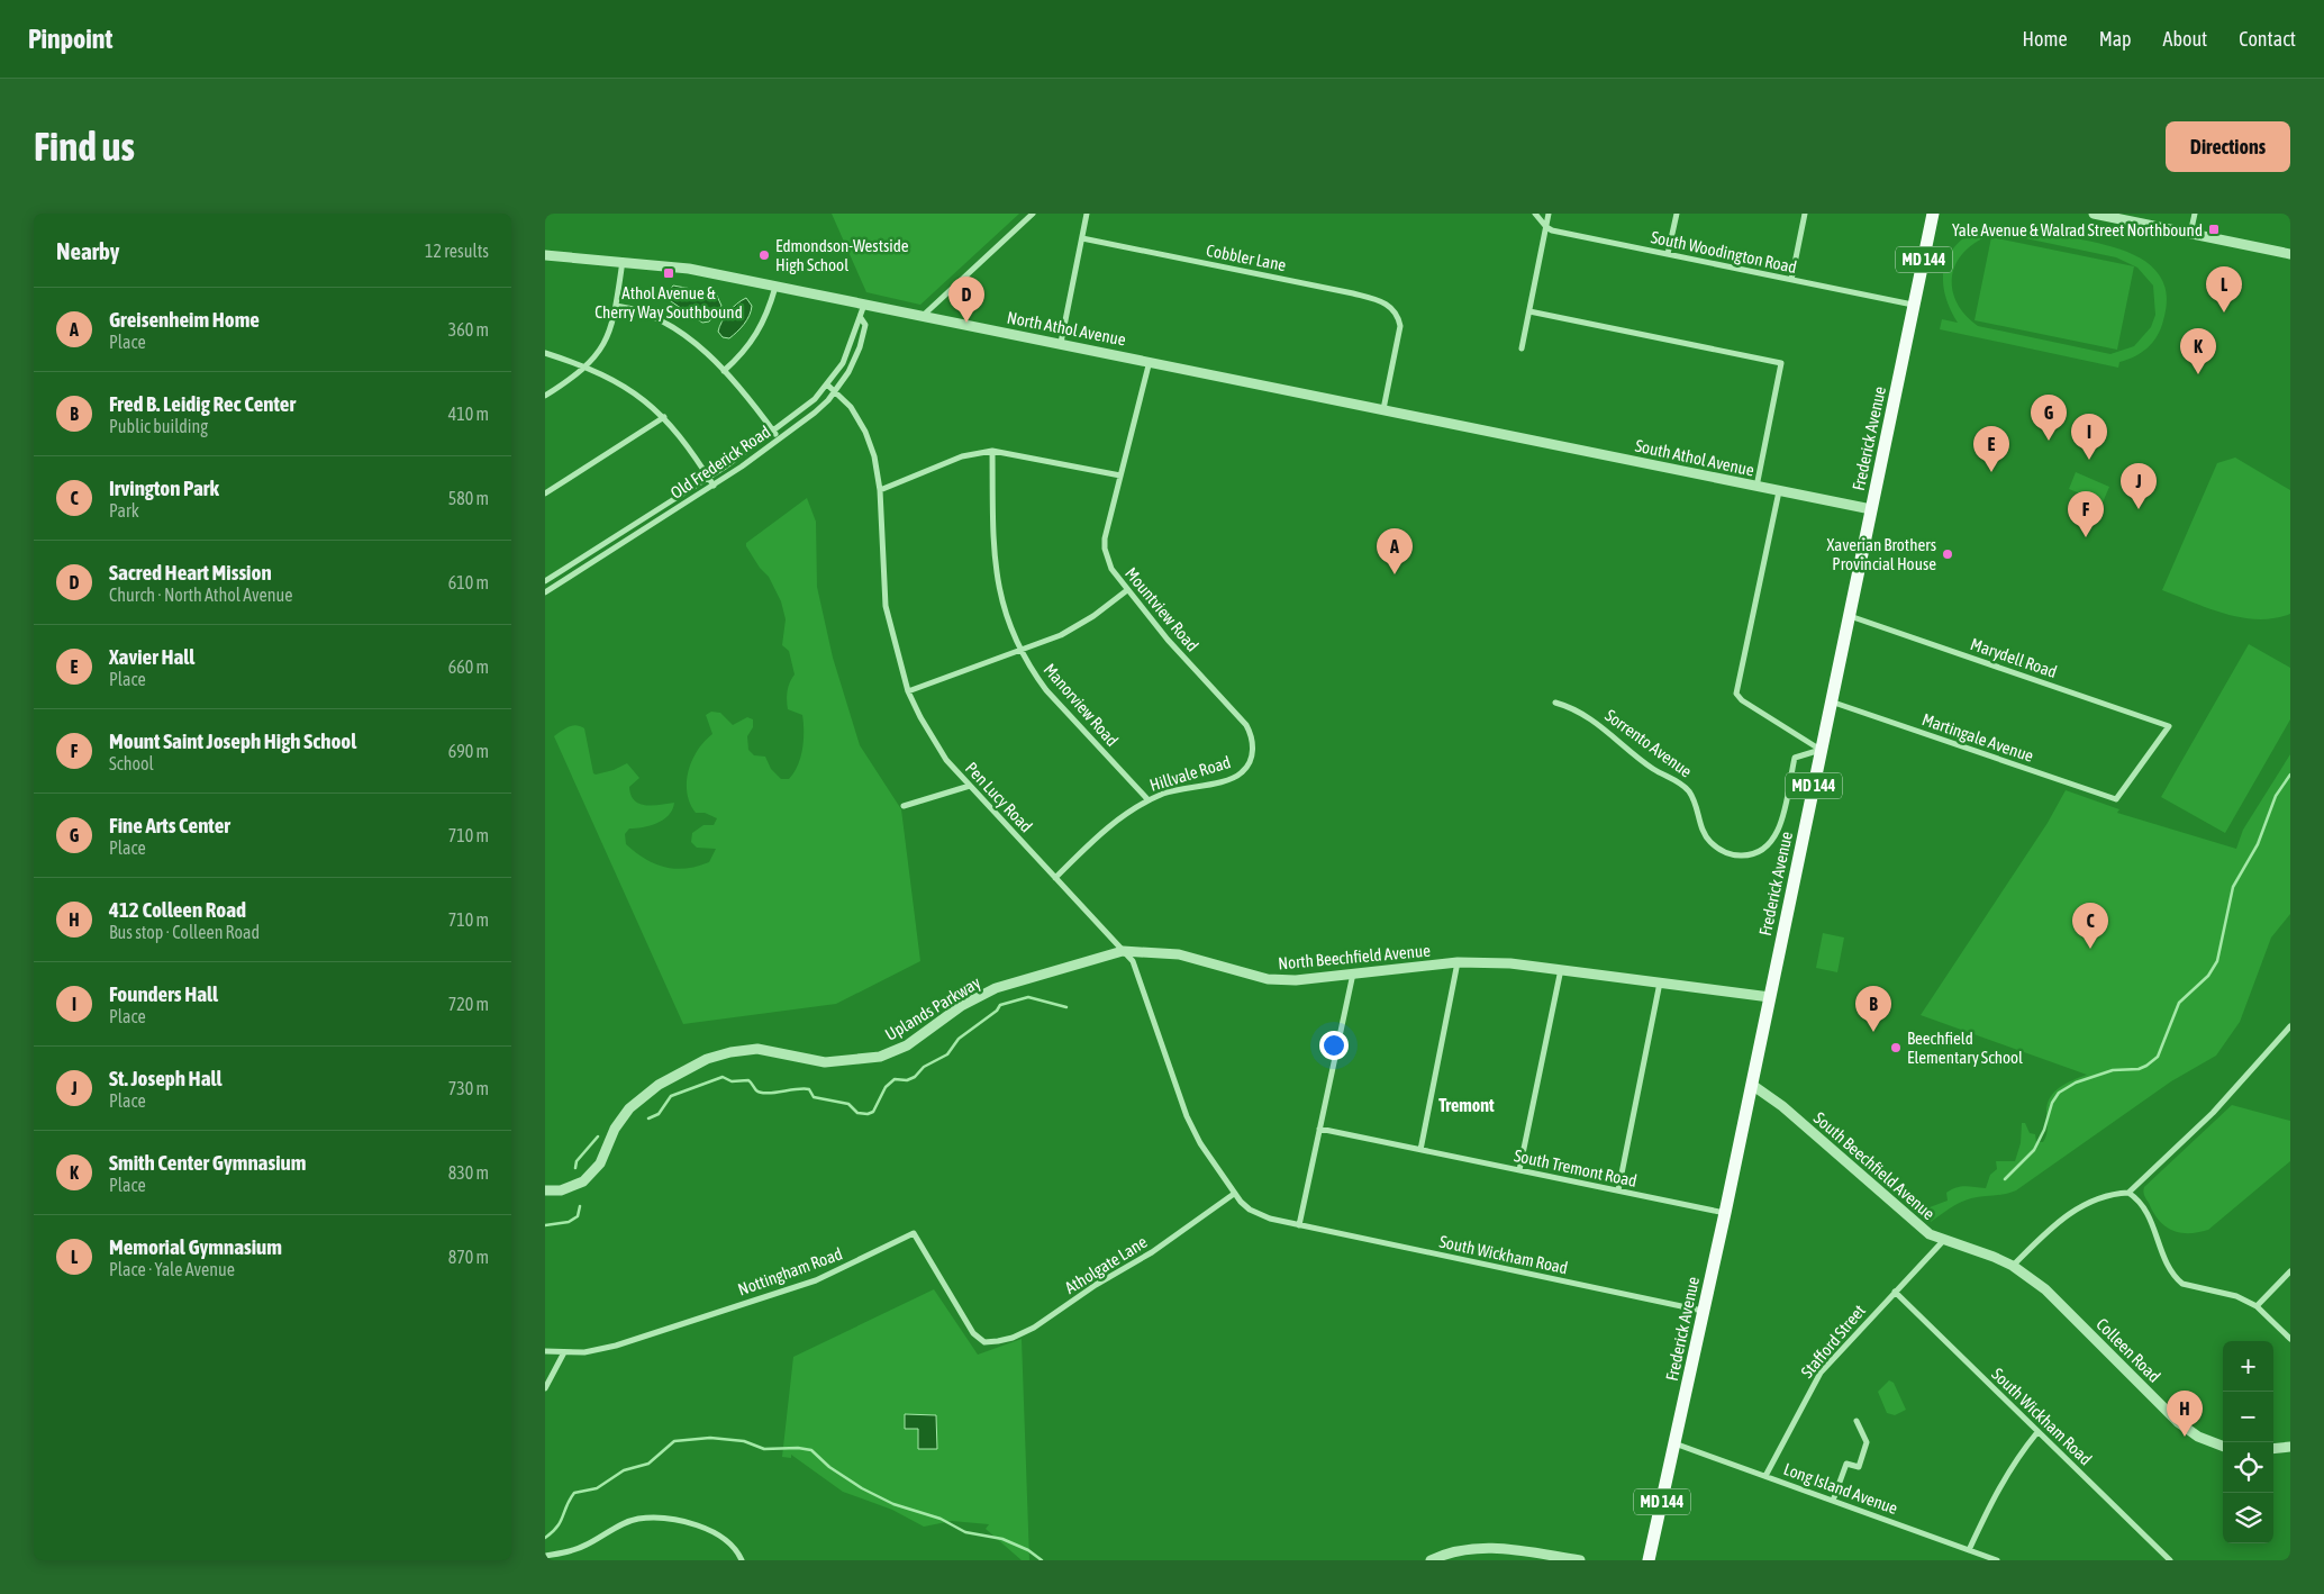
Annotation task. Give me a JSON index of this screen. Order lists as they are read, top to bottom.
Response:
{
  "streets": {
    "main road": ["MD 144", "Frederick Avenue"],
    "street": [
      "South Woodington Road",
      "Cobbler Lane",
      "North Athol Avenue",
      "South Athol Avenue",
      "Old Frederick Road",
      "Mountview Road",
      "Marydell Road",
      "Manorview Road",
      "Martingale Avenue",
      "Sorrento Avenue",
      "Hillvale Road",
      "Pen Lucy Road",
      "North Beechfield Avenue",
      "Uplands Parkway",
      "South Beechfield Avenue",
      "South Tremont Road",
      "South Wickham Road",
      "Atholgate Lane",
      "Nottingham Road",
      "Stafford Street",
      "Colleen Road",
      "Long Island Avenue"
    ]
  },
  "crossings": [
    ["South Woodington Road", "Frederick Avenue"],
    ["Cobbler Lane", "North Athol Avenue"],
    ["North Athol Avenue", "South Athol Avenue"],
    ["North Athol Avenue", "Old Frederick Road"],
    ["North Athol Avenue", "Mountview Road"],
    ["Frederick Avenue", "South Athol Avenue"],
    ["Frederick Avenue", "Marydell Road"],
    ["Frederick Avenue", "Martingale Avenue"],
    ["Frederick Avenue", "Sorrento Avenue"],
    ["Frederick Avenue", "South Beechfield Avenue"],
    ["Frederick Avenue", "South Tremont Road"],
    ["Frederick Avenue", "South Wickham Road"],
    ["Frederick Avenue", "Long Island Avenue"],
    ["Old Frederick Road", "Pen Lucy Road"],
    ["Mountview Road", "Hillvale Road"],
    ["Marydell Road", "Martingale Avenue"],
    ["Manorview Road", "Hillvale Road"],
    ["Hillvale Road", "Pen Lucy Road"],
    ["Pen Lucy Road", "North Beechfield Avenue"],
    ["Pen Lucy Road", "Uplands Parkway"],
    ["Pen Lucy Road", "South Wickham Road"],
    ["Pen Lucy Road", "Atholgate Lane"],
    ["North Beechfield Avenue", "Uplands Parkway"],
    ["South Beechfield Avenue", "Stafford Street"],
    ["South Beechfield Avenue", "Colleen Road"],
    ["South Wickham Road", "Atholgate Lane"],
    ["South Wickham Road", "Stafford Street"],
    ["Atholgate Lane", "Nottingham Road"],
    ["Stafford Street", "Long Island Avenue"]
  ],
  "districts": ["Tremont"],
  "places": {
    "transit": ["Yale Avenue & Walrad Street Northbound", "Athol Avenue & Cherry Way Southbound"],
    "other": ["Edmondson-Westside High School", "Xaverian Brothers Provincial House", "Beechfield Elementary School"]
  },
  "page": {
    "header": "Pinpoint",
    "nav": [
      "Home",
      "Map",
      "About",
      "Contact"
    ],
    "buttons": "Directions",
    "title": "Find us",
    "heading": ["Nearby", "12 results"],
    "pins": [
      "L",
      "D",
      "K",
      "G",
      "I",
      "E",
      "J",
      "F",
      "A",
      "C",
      "B",
      "H"
    ],
    "list": [
      {
        "mark": "A",
        "name": "Greisenheim Home",
        "note": "Place",
        "value": "360 m"
      },
      {
        "mark": "B",
        "name": "Fred B. Leidig Rec Center",
        "note": "Public building",
        "value": "410 m"
      },
      {
        "mark": "C",
        "name": "Irvington Park",
        "note": "Park",
        "value": "580 m"
      },
      {
        "mark": "D",
        "name": "Sacred Heart Mission",
        "note": "Church · North Athol Avenue",
        "value": "610 m"
      },
      {
        "mark": "E",
        "name": "Xavier Hall",
        "note": "Place",
        "value": "660 m"
      },
      {
        "mark": "F",
        "name": "Mount Saint Joseph High School",
        "note": "School",
        "value": "690 m"
      },
      {
        "mark": "G",
        "name": "Fine Arts Center",
        "note": "Place",
        "value": "710 m"
      },
      {
        "mark": "H",
        "name": "412 Colleen Road",
        "note": "Bus stop · Colleen Road",
        "value": "710 m"
      },
      {
        "mark": "I",
        "name": "Founders Hall",
        "note": "Place",
        "value": "720 m"
      },
      {
        "mark": "J",
        "name": "St. Joseph Hall",
        "note": "Place",
        "value": "730 m"
      },
      {
        "mark": "K",
        "name": "Smith Center Gymnasium",
        "note": "Place",
        "value": "830 m"
      },
      {
        "mark": "L",
        "name": "Memorial Gymnasium",
        "note": "Place · Yale Avenue",
        "value": "870 m"
      }
    ],
    "map_buttons": ["+", "−"]
  }
}
